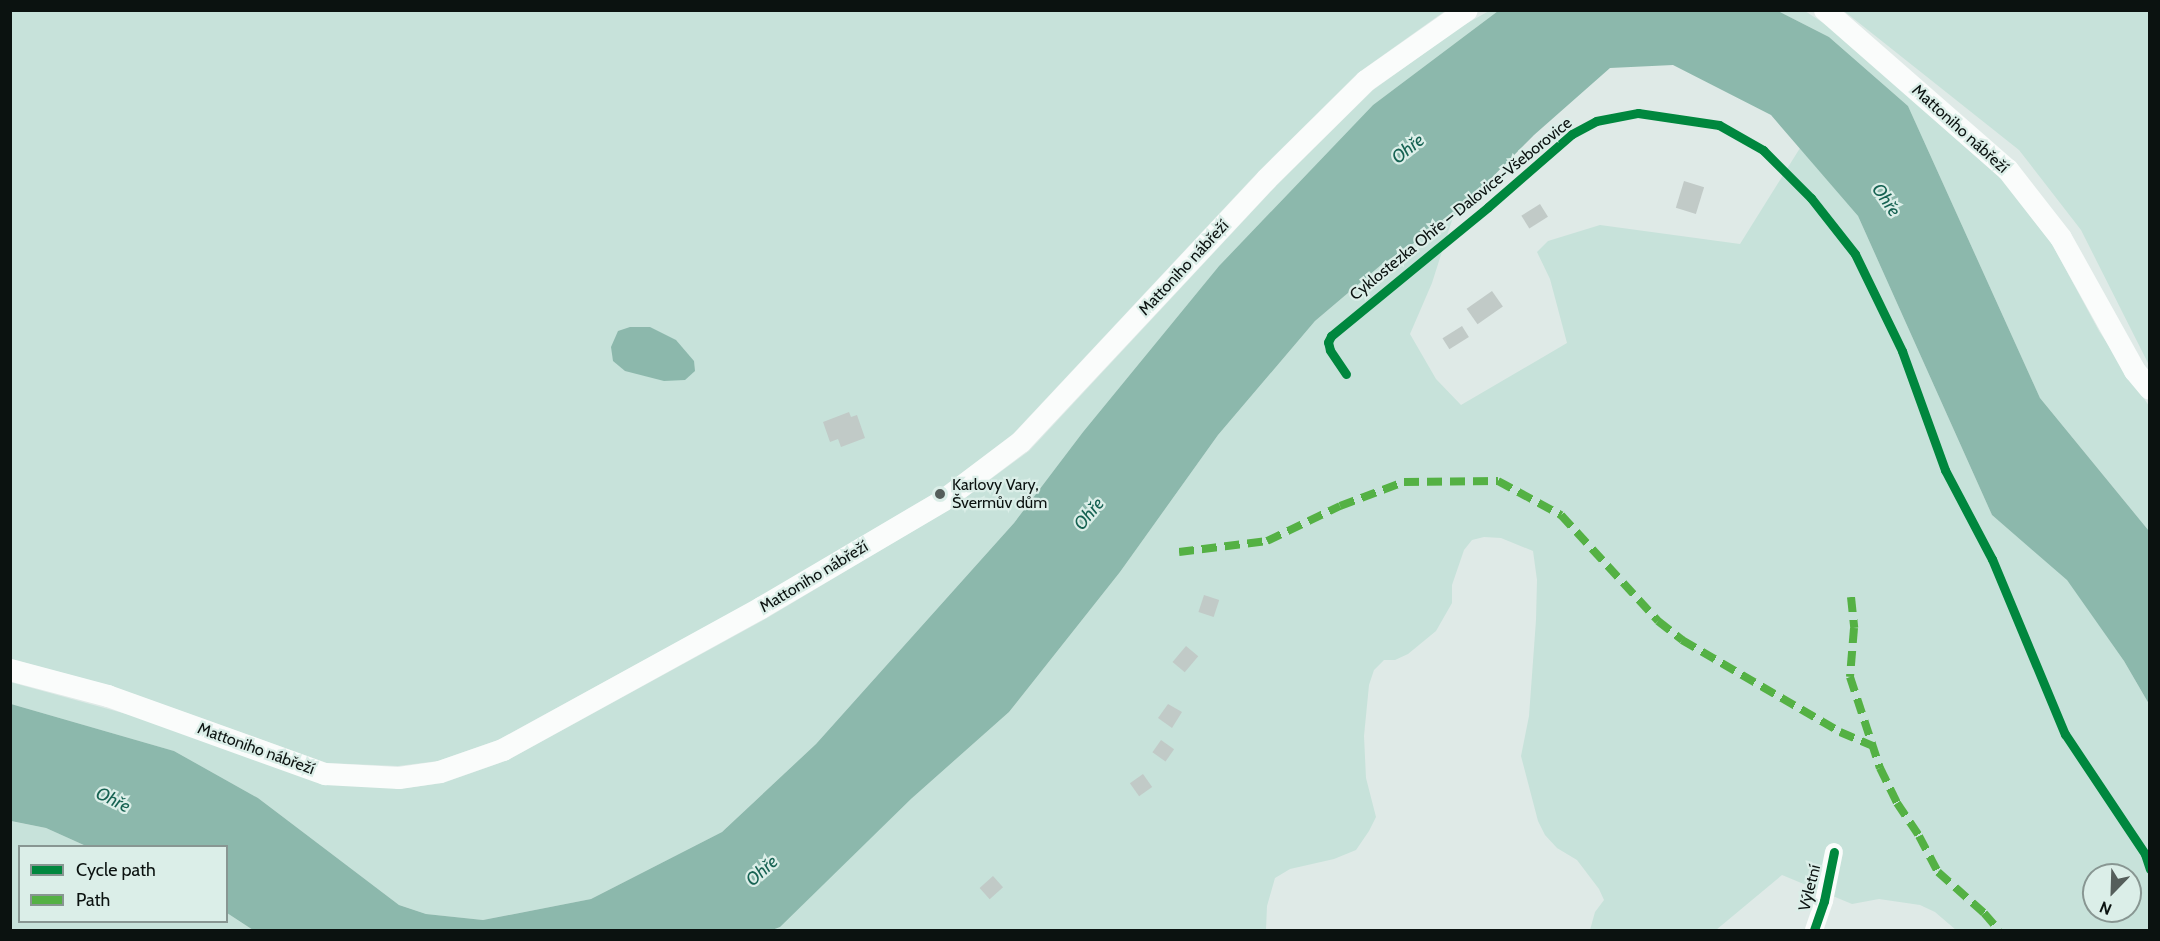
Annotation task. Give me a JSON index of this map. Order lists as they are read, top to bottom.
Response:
{
  "streets": {
    "main road": ["Mattoniho nábřeží"],
    "street": ["Výletní"],
    "cycle path": ["Cyklostezka Ohře – Dalovice-Všeborovice"]
  },
  "water": ["Ohře"],
  "places": ["Karlovy Vary, Švermův dům"],
  "legend": ["Cycle path", "Path"],
  "north": "bottom left"
}
